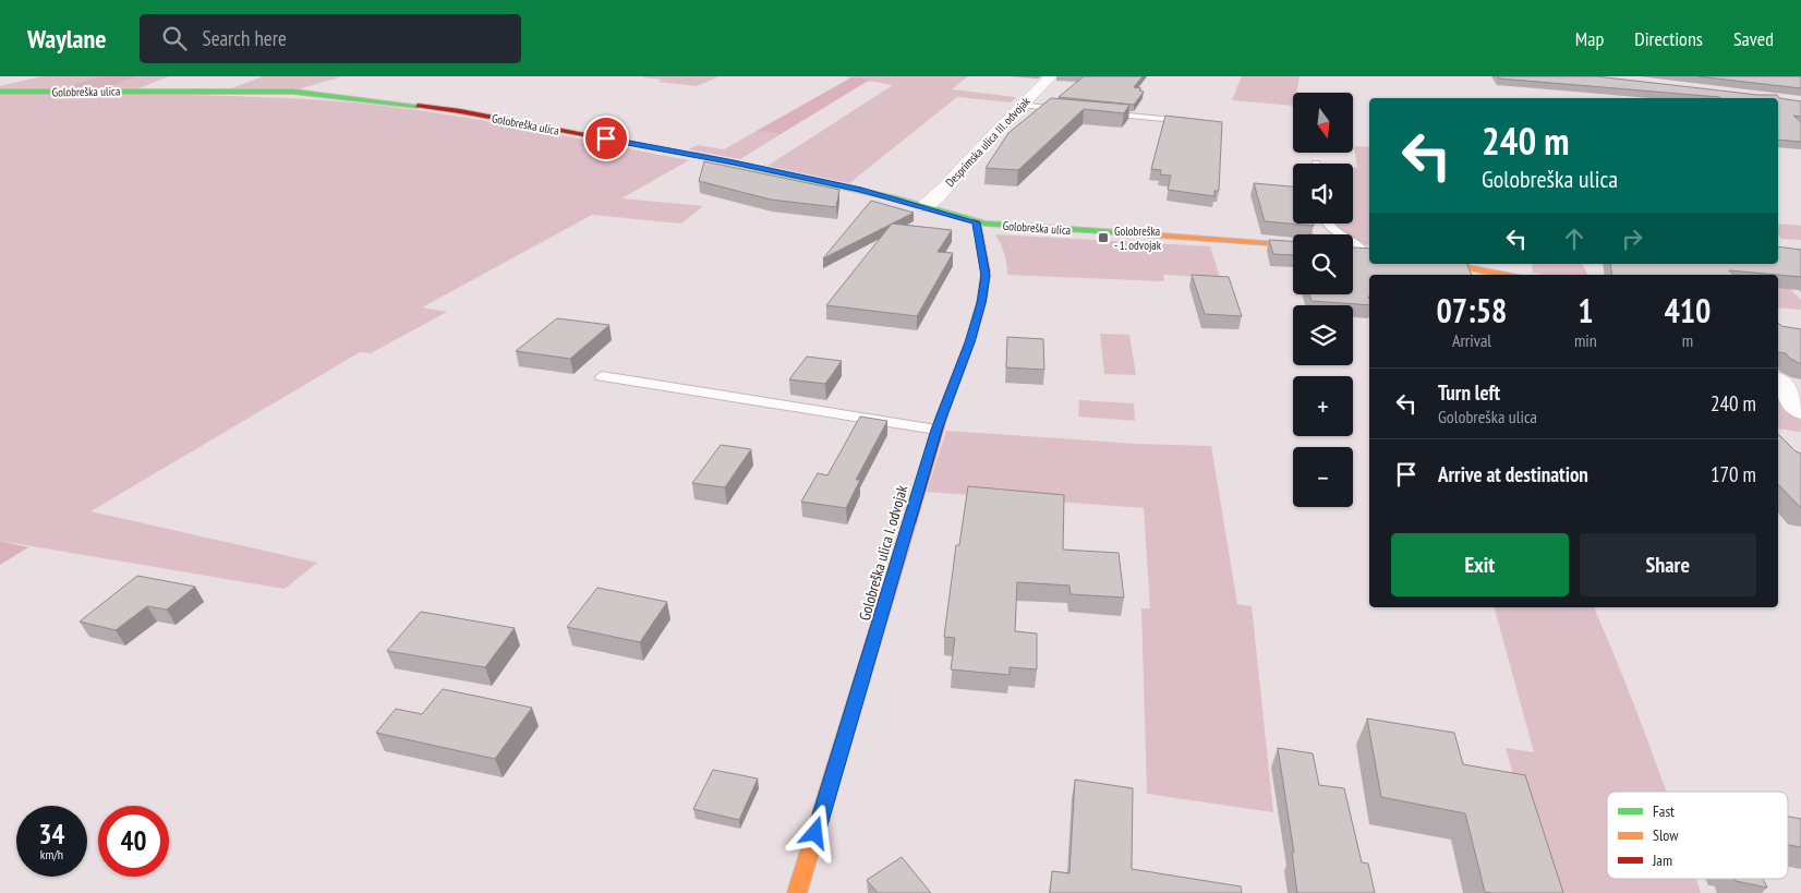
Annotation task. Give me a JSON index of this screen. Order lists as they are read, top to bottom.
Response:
{
  "streets": {
    "street": ["Golobreška ulica", "Desprimska ulica III. odvojak", "Golobreška ulica I. odvojak"]
  },
  "crossings": [
    ["Golobreška ulica", "Desprimska ulica III. odvojak"],
    ["Golobreška ulica", "Golobreška ulica I. odvojak"]
  ],
  "places": {
    "transit": ["Golobreška - 1. odvojak"]
  },
  "legend": ["Fast", "Slow", "Jam"],
  "north": "bottom",
  "page": {
    "header": "Waylane",
    "search": "Search here",
    "nav": ["Map", "Directions", "Saved"],
    "map_buttons": ["+", "−"],
    "turn": ["240 m", "Golobreška ulica"],
    "eta": [
      "07:58",
      "Arrival",
      "1",
      "min",
      "410",
      "m"
    ],
    "list": [
      {
        "name": "Turn left",
        "note": "Golobreška ulica",
        "value": "240 m"
      },
      {
        "name": "Arrive at destination",
        "value": "170 m"
      }
    ],
    "buttons": ["Exit", "Share"],
    "speed": "34 km/h",
    "limit": "40"
  }
}
